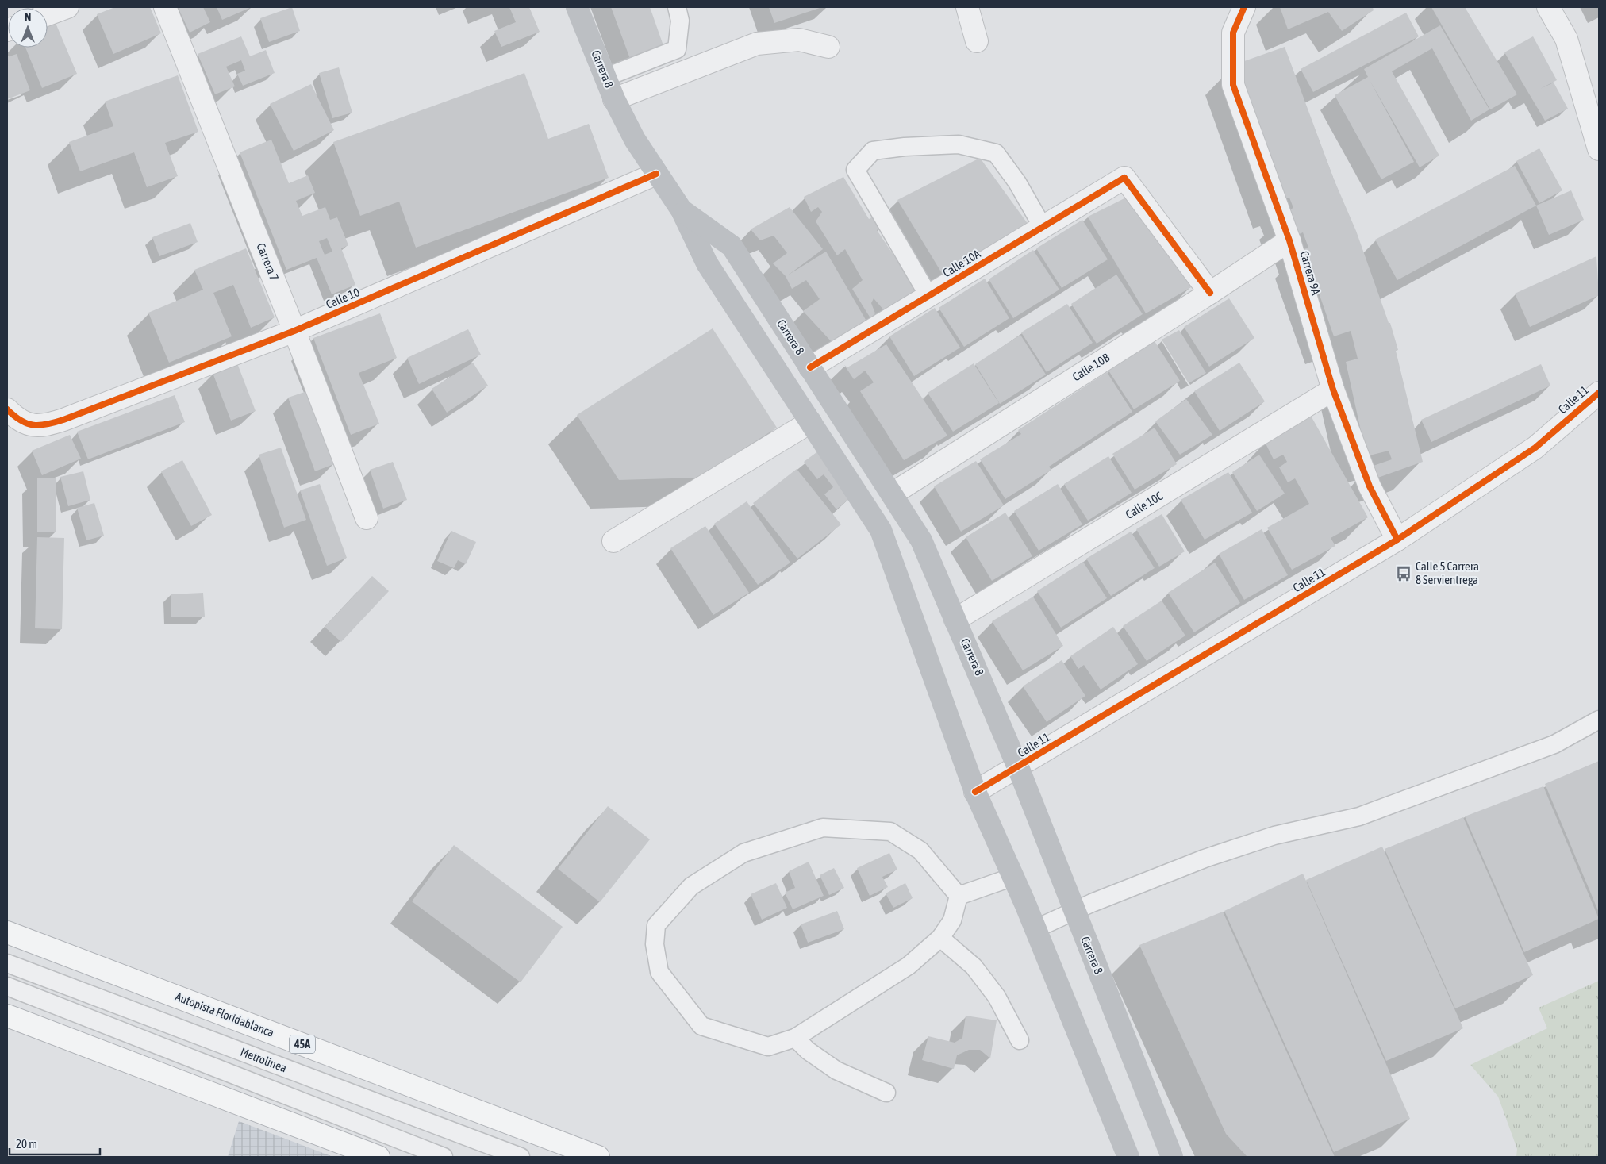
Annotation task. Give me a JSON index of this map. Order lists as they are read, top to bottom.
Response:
{
  "streets": {
    "highway": ["Autopista Floridablanca", "45A"],
    "main road": ["Carrera 8"],
    "street": [
      "Carrera 7",
      "Calle 10A",
      "Carrera 9A",
      "Calle 10",
      "Calle 10B",
      "Calle 11",
      "Calle 10C"
    ],
    "lane": ["Metrolínea"]
  },
  "crossings": [
    ["Carrera 8", "Calle 10A"],
    ["Carrera 8", "Calle 10"],
    ["Carrera 8", "Calle 10B"],
    ["Carrera 8", "Calle 11"],
    ["Carrera 8", "Calle 10C"],
    ["Carrera 7", "Calle 10"],
    ["Calle 10A", "Calle 10B"],
    ["Carrera 9A", "Calle 10B"],
    ["Carrera 9A", "Calle 11"],
    ["Carrera 9A", "Calle 10C"]
  ],
  "places": {
    "bus stop": ["Calle 5 Carrera 8 Servientrega"]
  },
  "scale_bar": "20 m",
  "north": "top"
}
